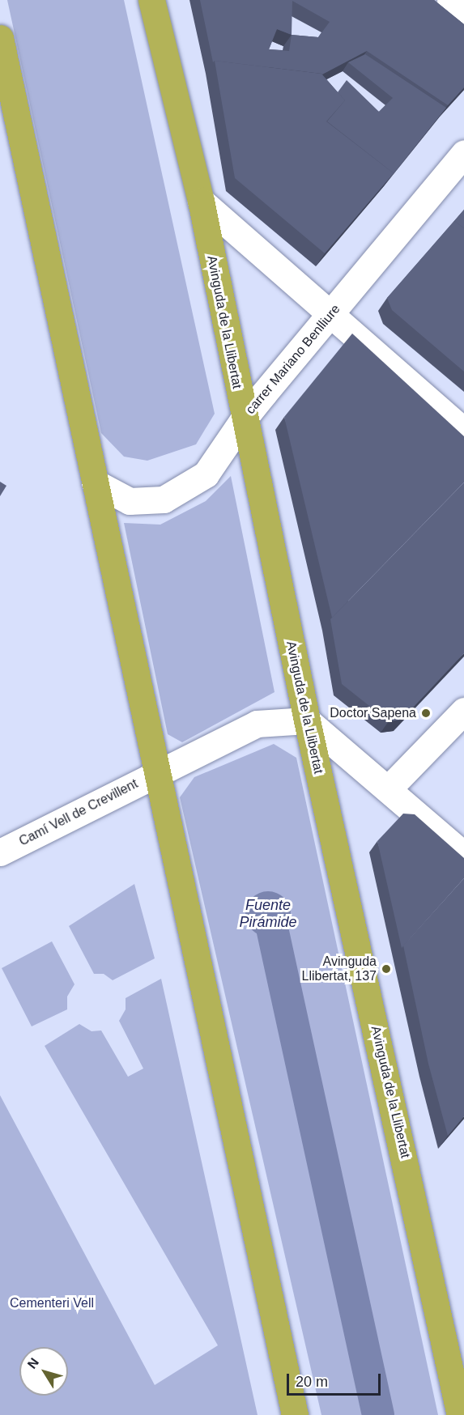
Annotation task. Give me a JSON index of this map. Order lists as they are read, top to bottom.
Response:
{
  "streets": {
    "highway": ["Avinguda de la Llibertat"],
    "street": ["carrer Mariano Benlliure", "Camí Vell de Crevillent"]
  },
  "crossings": [
    ["Avinguda de la Llibertat", "carrer Mariano Benlliure"],
    ["Avinguda de la Llibertat", "Camí Vell de Crevillent"]
  ],
  "water": ["Fuente Pirámide"],
  "parks": ["Cementeri Vell"],
  "places": ["Doctor Sapena", "Avinguda Llibertat, 137"],
  "scale_bar": "20 m",
  "north": "top left"
}
